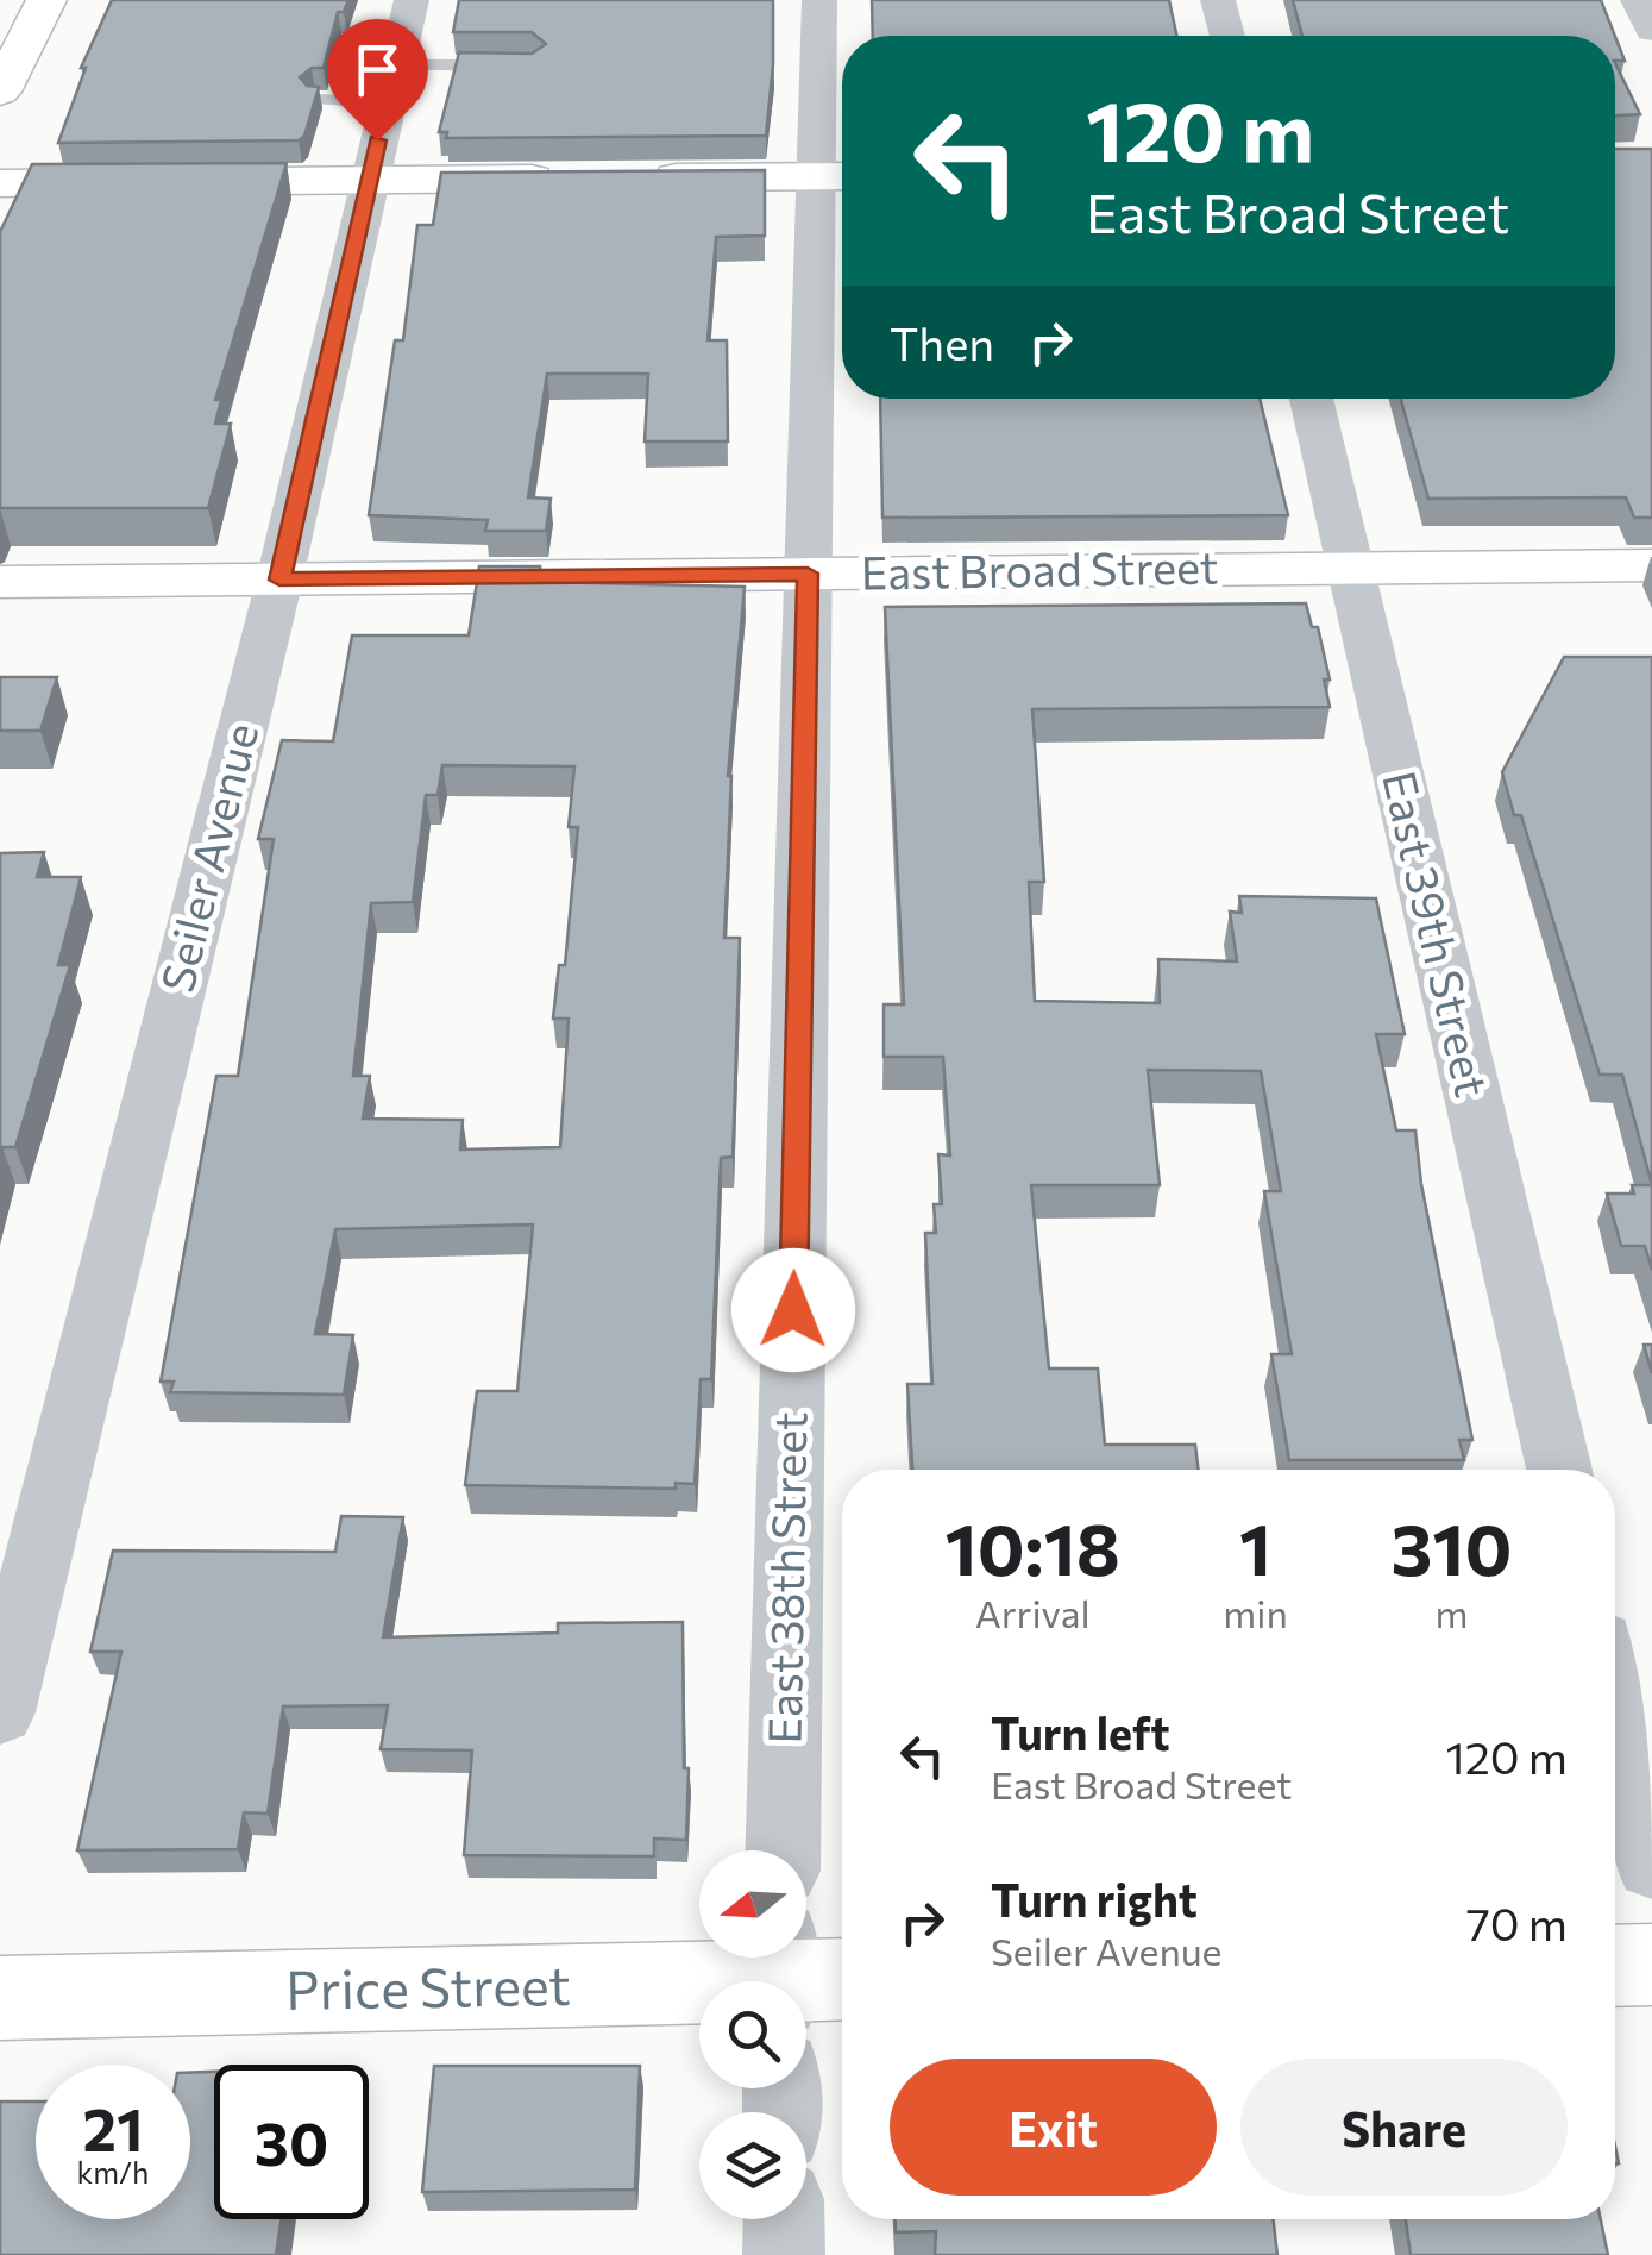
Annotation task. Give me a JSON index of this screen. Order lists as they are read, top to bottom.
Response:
{
  "streets": {
    "main road": ["East Broad Street", "Price Street"],
    "street": ["Seiler Avenue", "East 39th Street", "East 38th Street"]
  },
  "crossings": [
    ["East Broad Street", "Seiler Avenue"],
    ["East Broad Street", "East 39th Street"],
    ["East Broad Street", "East 38th Street"]
  ],
  "north": "left",
  "page": {
    "turn": ["120 m", "East Broad Street"],
    "then": "Then",
    "eta": [
      "10:18",
      "Arrival",
      "1",
      "min",
      "310",
      "m"
    ],
    "list": [
      {
        "name": "Turn left",
        "note": "East Broad Street",
        "value": "120 m"
      },
      {
        "name": "Turn right",
        "note": "Seiler Avenue",
        "value": "70 m"
      }
    ],
    "buttons": ["Exit", "Share"],
    "speed": "21 km/h",
    "limit": "30"
  }
}
